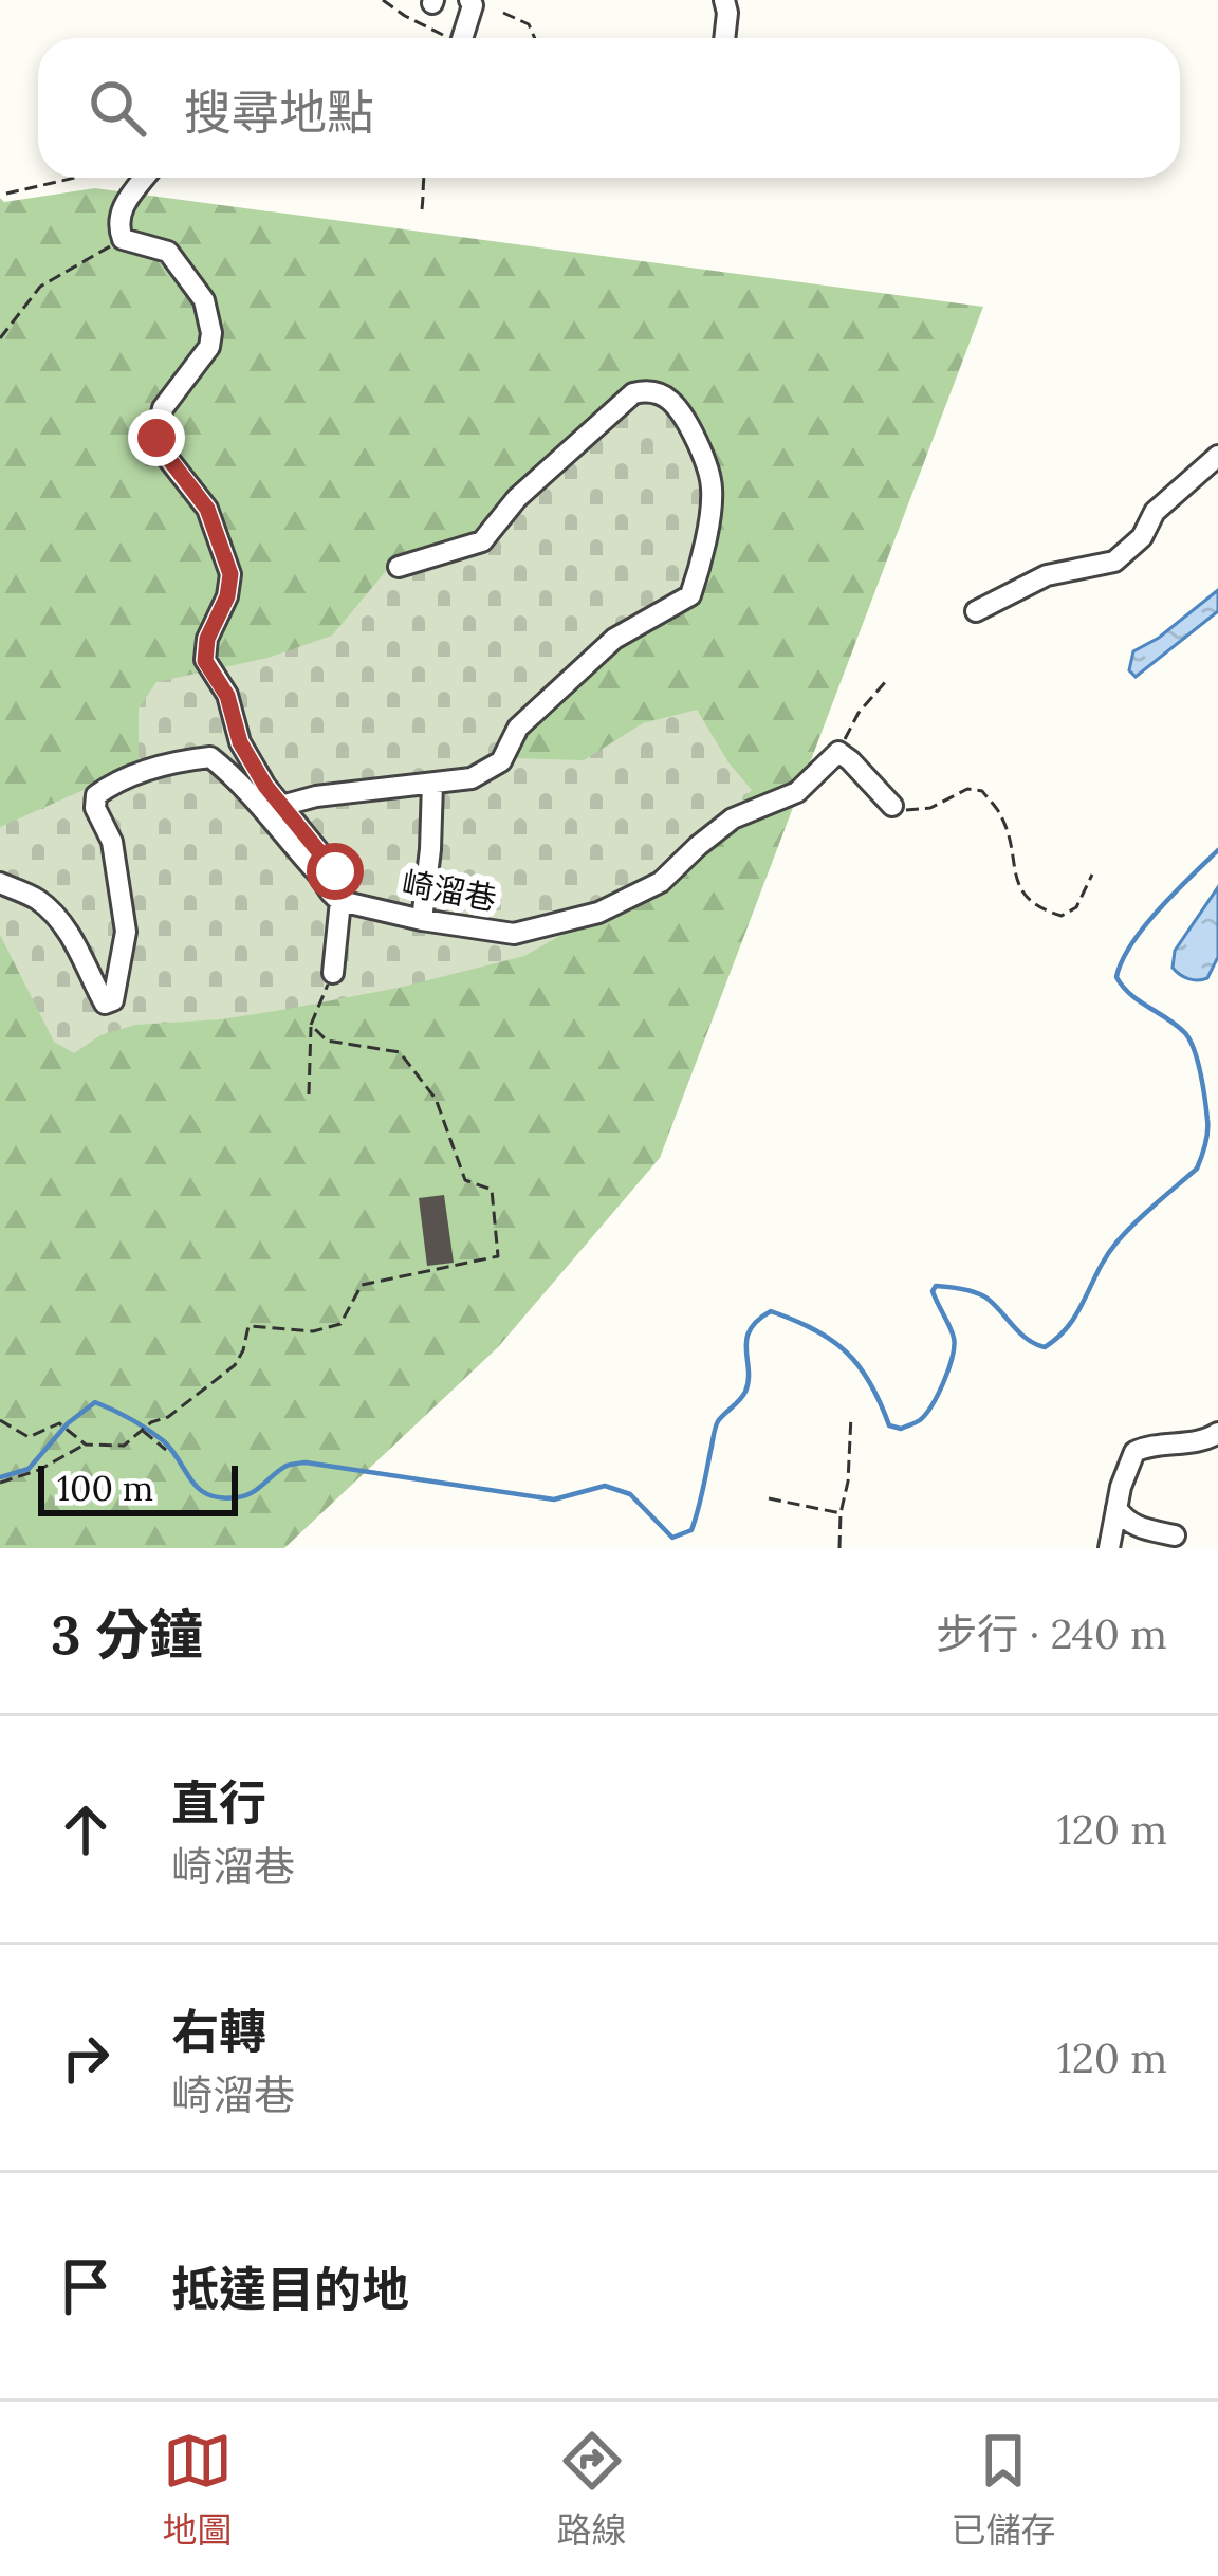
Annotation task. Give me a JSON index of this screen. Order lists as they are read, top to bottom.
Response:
{
  "streets": {
    "street": ["崎溜巷"]
  },
  "scale_bar": "100 m",
  "page": {
    "search": "搜尋地點",
    "scale": "100 m",
    "heading": ["3 分鐘", "步行 · 240 m"],
    "list": [
      ["直行", "崎溜巷", "120 m"],
      ["右轉", "崎溜巷", "120 m"],
      "抵達目的地"
    ],
    "nav": ["地圖", "路線", "已儲存"]
  }
}
